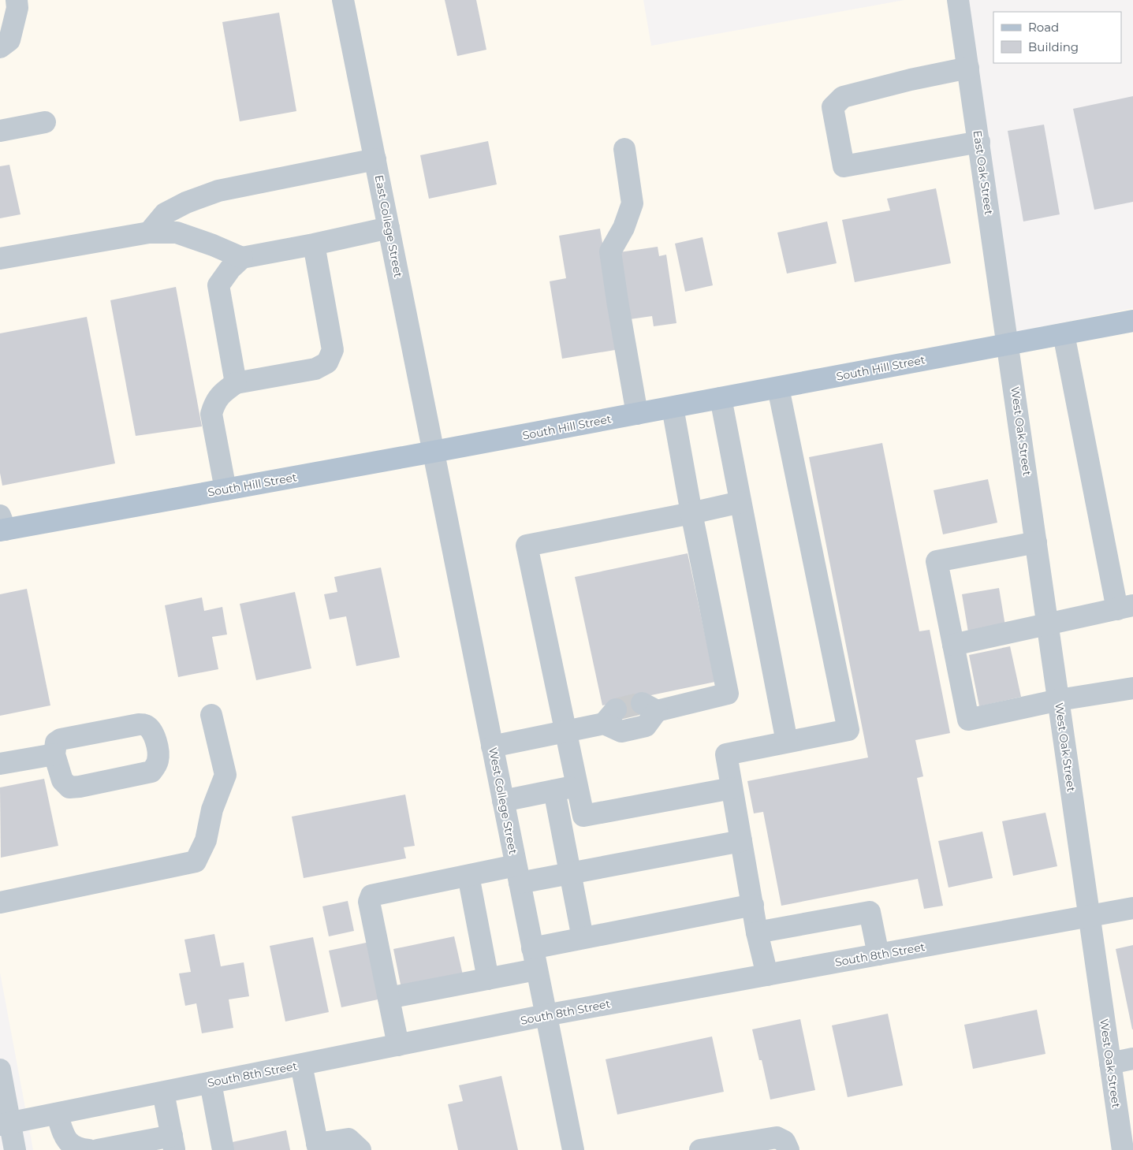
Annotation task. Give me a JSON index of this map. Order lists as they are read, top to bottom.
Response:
{
  "streets": {
    "main road": ["South Hill Street"],
    "street": [
      "East Oak Street",
      "East College Street",
      "West Oak Street",
      "West College Street",
      "South 8th Street"
    ]
  },
  "crossings": [
    ["East Oak Street", "South Hill Street"],
    ["East Oak Street", "West Oak Street"],
    ["East College Street", "South Hill Street"],
    ["East College Street", "West College Street"],
    ["South Hill Street", "West Oak Street"],
    ["South Hill Street", "West College Street"],
    ["West Oak Street", "South 8th Street"],
    ["West College Street", "South 8th Street"]
  ],
  "legend": ["Road", "Building"]
}
